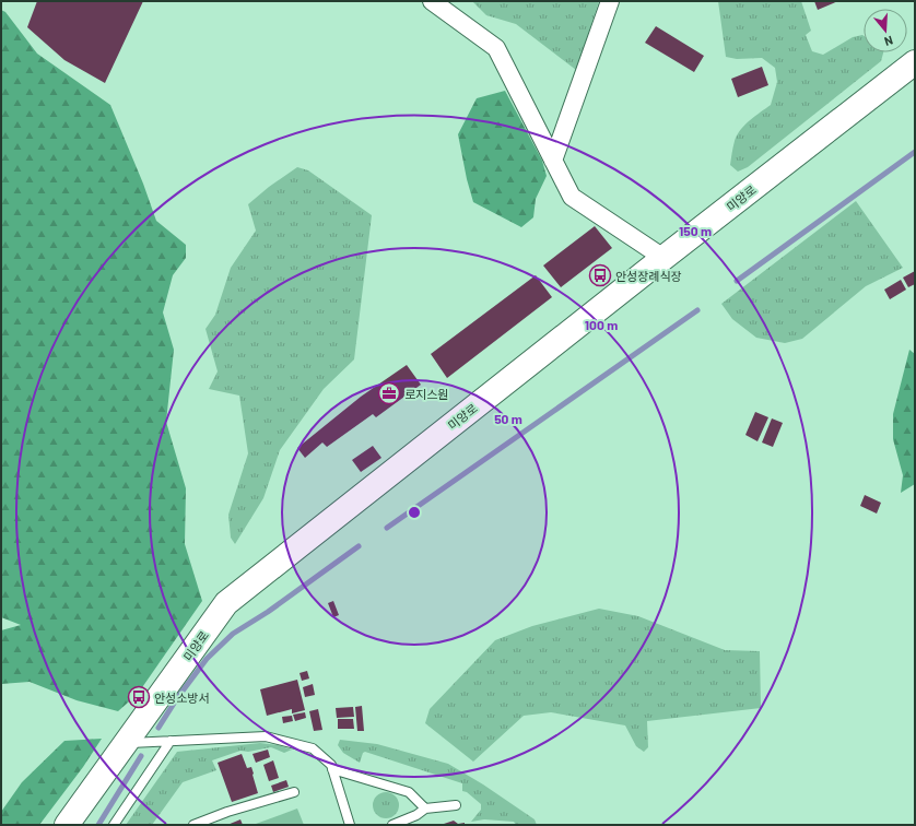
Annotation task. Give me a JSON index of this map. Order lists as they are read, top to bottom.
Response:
{
  "streets": {
    "main road": ["미양로"]
  },
  "places": {
    "bus stop": ["안성장례식장", "안성소방서"],
    "office": ["로지스원"]
  },
  "north": "bottom",
  "rings": ["150 m", "100 m", "50 m"]
}
